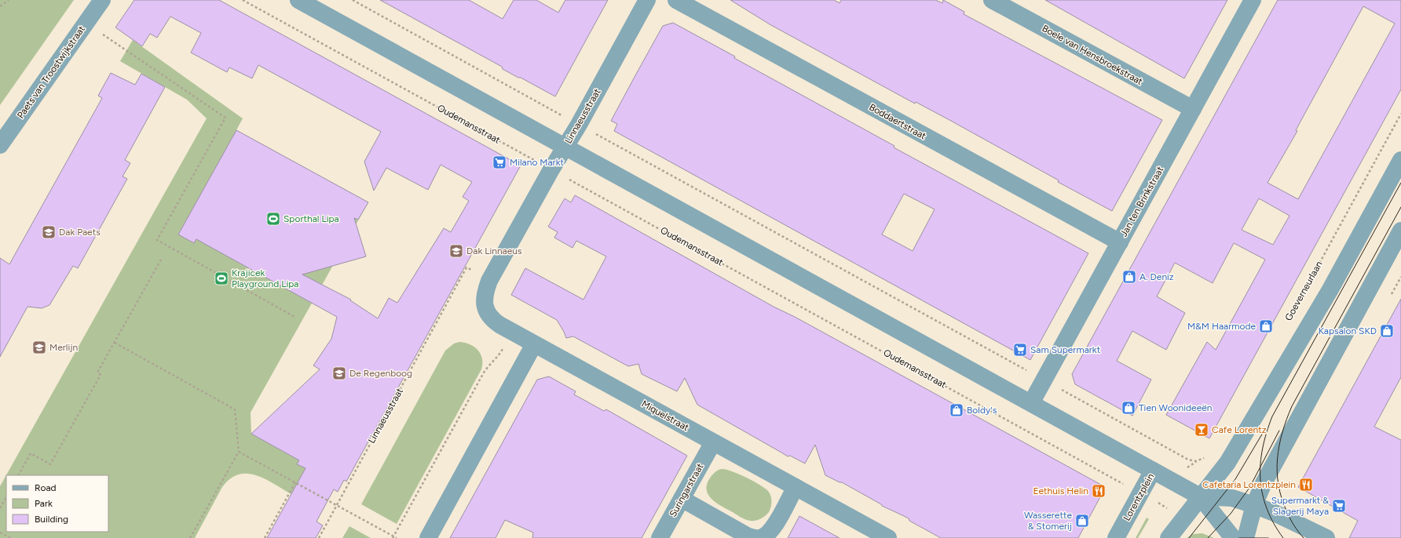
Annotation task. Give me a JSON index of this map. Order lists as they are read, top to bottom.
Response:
{
  "streets": {
    "street": [
      "Boele van Hensbroekstraat",
      "Paets van Troostwijkstraat",
      "Linnaeusstraat",
      "Boddaertstraat",
      "Jan ten Brinkstraat",
      "Miquelstraat",
      "Suringarstraat",
      "Lorentzplein"
    ],
    "path": ["Oudemansstraat", "Goeverneurlaan"]
  },
  "crossings": [
    ["Boele van Hensbroekstraat", "Jan ten Brinkstraat"],
    ["Linnaeusstraat", "Oudemansstraat"],
    ["Linnaeusstraat", "Miquelstraat"],
    ["Boddaertstraat", "Jan ten Brinkstraat"],
    ["Oudemansstraat", "Lorentzplein"],
    ["Miquelstraat", "Suringarstraat"]
  ],
  "places": {
    "supermarket": ["Milano Markt", "Sam Supermarkt", "Supermarkt & Slagerij Maya"],
    "sports": ["Sporthal Lipa", "Krajicek Playground Lipa"],
    "school or university": [
      "Dak Paets",
      "Dak Linnaeus",
      "Merlijn",
      "De Regenboog"
    ],
    "shop": [
      "A. Deniz",
      "M&M Haarmode",
      "Kapsalon SKD",
      "Tien Woonideeën",
      "Boldy's",
      "Wasserette & Stomerij"
    ],
    "bar": ["Cafe Lorentz"],
    "restaurant": ["Cafetaria Lorentzplein", "Eethuis Helin"]
  },
  "legend": ["Road", "Park", "Building"]
}
